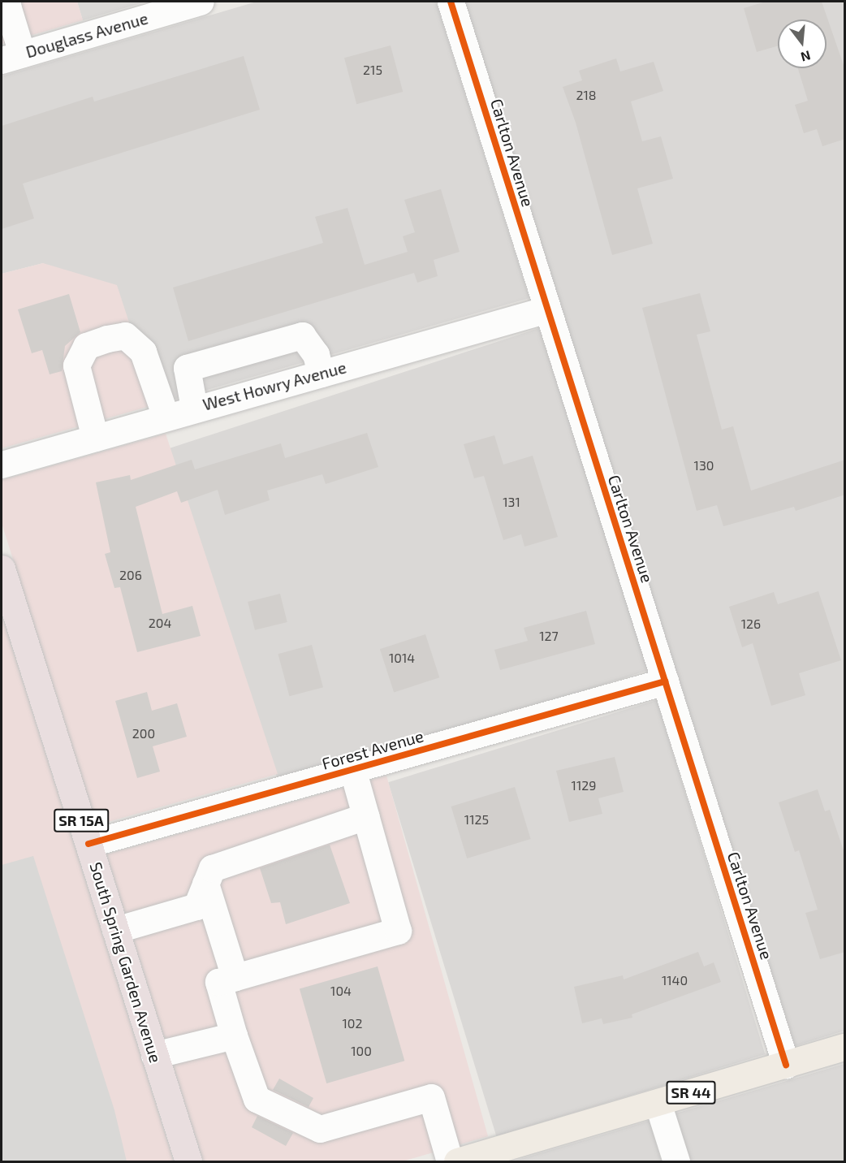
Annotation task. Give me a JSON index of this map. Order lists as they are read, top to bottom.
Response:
{
  "streets": {
    "highway": ["SR 15A", "South Spring Garden Avenue"],
    "main road": ["SR 44"],
    "street": [
      "Douglass Avenue",
      "Carlton Avenue",
      "West Howry Avenue",
      "Forest Avenue"
    ]
  },
  "crossings": [
    ["Carlton Avenue", "West Howry Avenue"],
    ["Carlton Avenue", "Forest Avenue"],
    ["Carlton Avenue", "SR 44"],
    ["Forest Avenue", "South Spring Garden Avenue"]
  ],
  "house_numbers": [
    "215",
    "218",
    "130",
    "131",
    "206",
    "204",
    "126",
    "127",
    "1014",
    "200",
    "1129",
    "1125",
    "1140",
    "104",
    "102",
    "100"
  ],
  "north": "bottom"
}
